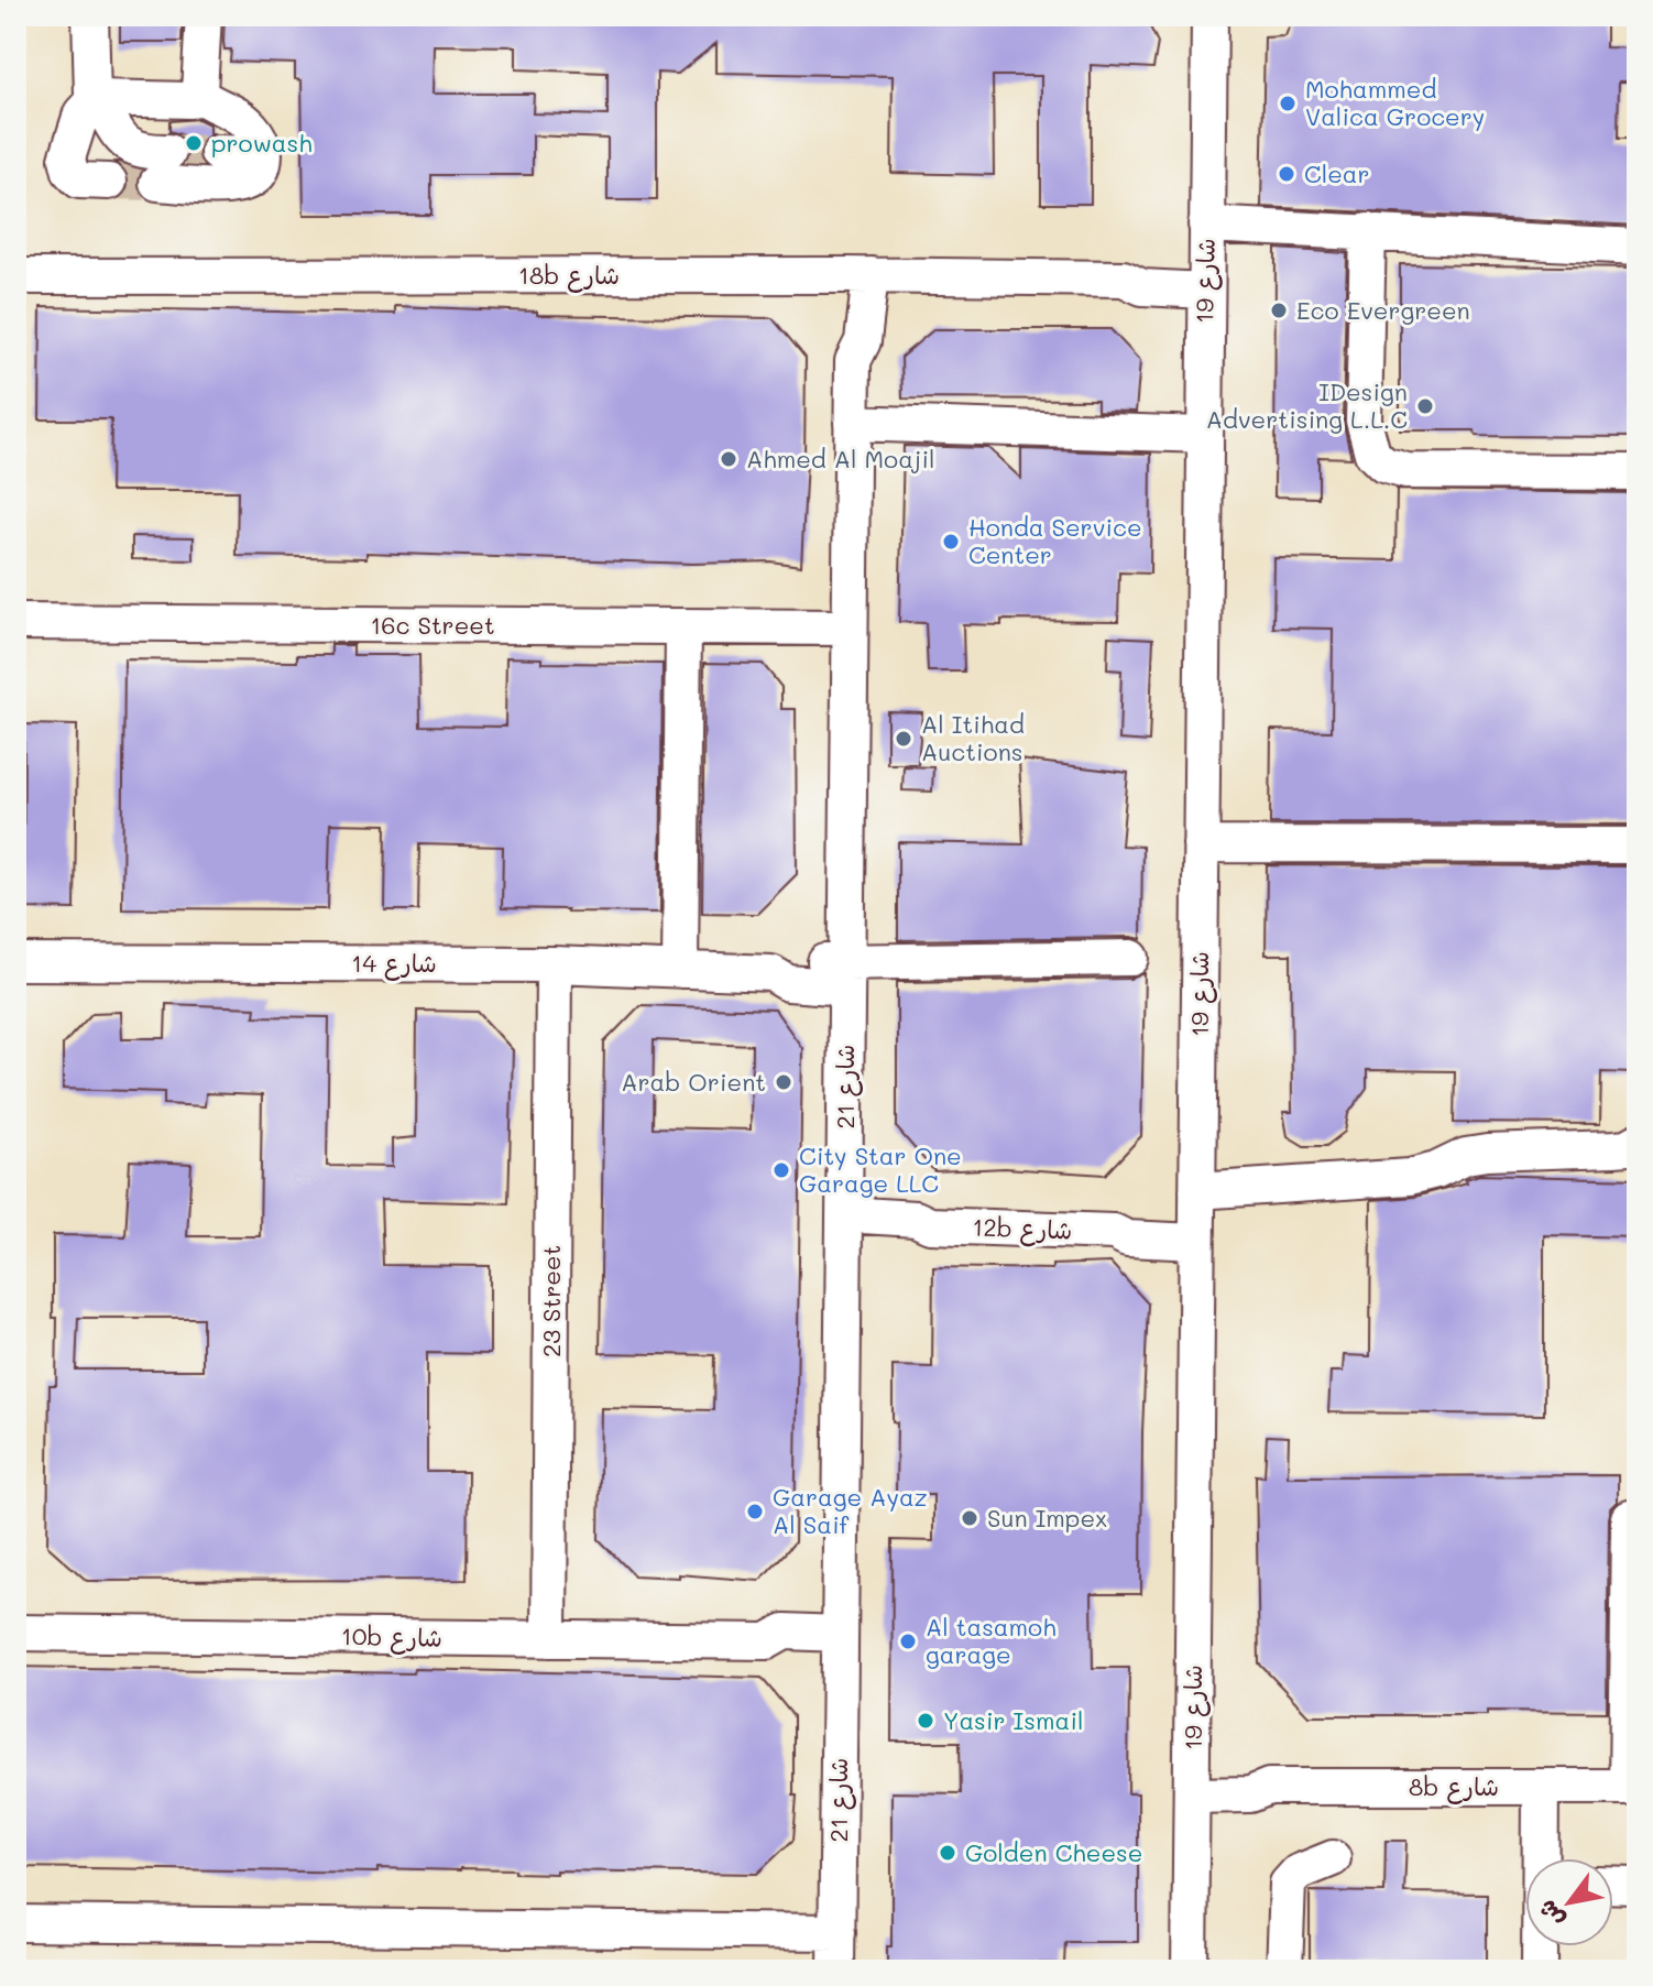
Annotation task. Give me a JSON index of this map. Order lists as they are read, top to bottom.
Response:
{
  "streets": {
    "street": [
      "18b شارع",
      "شارع 19",
      "16c Street",
      "شارع 14",
      "شارع 21",
      "12b شارع",
      "23 Street",
      "10b شارع",
      "8b شارع"
    ]
  },
  "crossings": [
    ["18b شارع", "شارع 19"],
    ["18b شارع", "شارع 21"],
    ["شارع 19", "12b شارع"],
    ["شارع 19", "8b شارع"],
    ["16c Street", "شارع 21"],
    ["شارع 14", "شارع 21"],
    ["شارع 14", "23 Street"],
    ["شارع 21", "12b شارع"],
    ["شارع 21", "10b شارع"],
    ["23 Street", "10b شارع"]
  ],
  "places": [
    "Mohammed Valica Grocery",
    "prowash",
    "Clear",
    "Eco Evergreen",
    "IDesign Advertising L.L.C",
    "Ahmed Al Moajil",
    "Honda Service Center",
    "Al Itihad Auctions",
    "Arab Orient",
    "City Star One Garage LLC",
    "Garage Ayaz Al Saif",
    "Sun Impex",
    "Al tasamoh garage",
    "Yasir Ismail",
    "Golden Cheese"
  ],
  "north": "bottom left"
}
